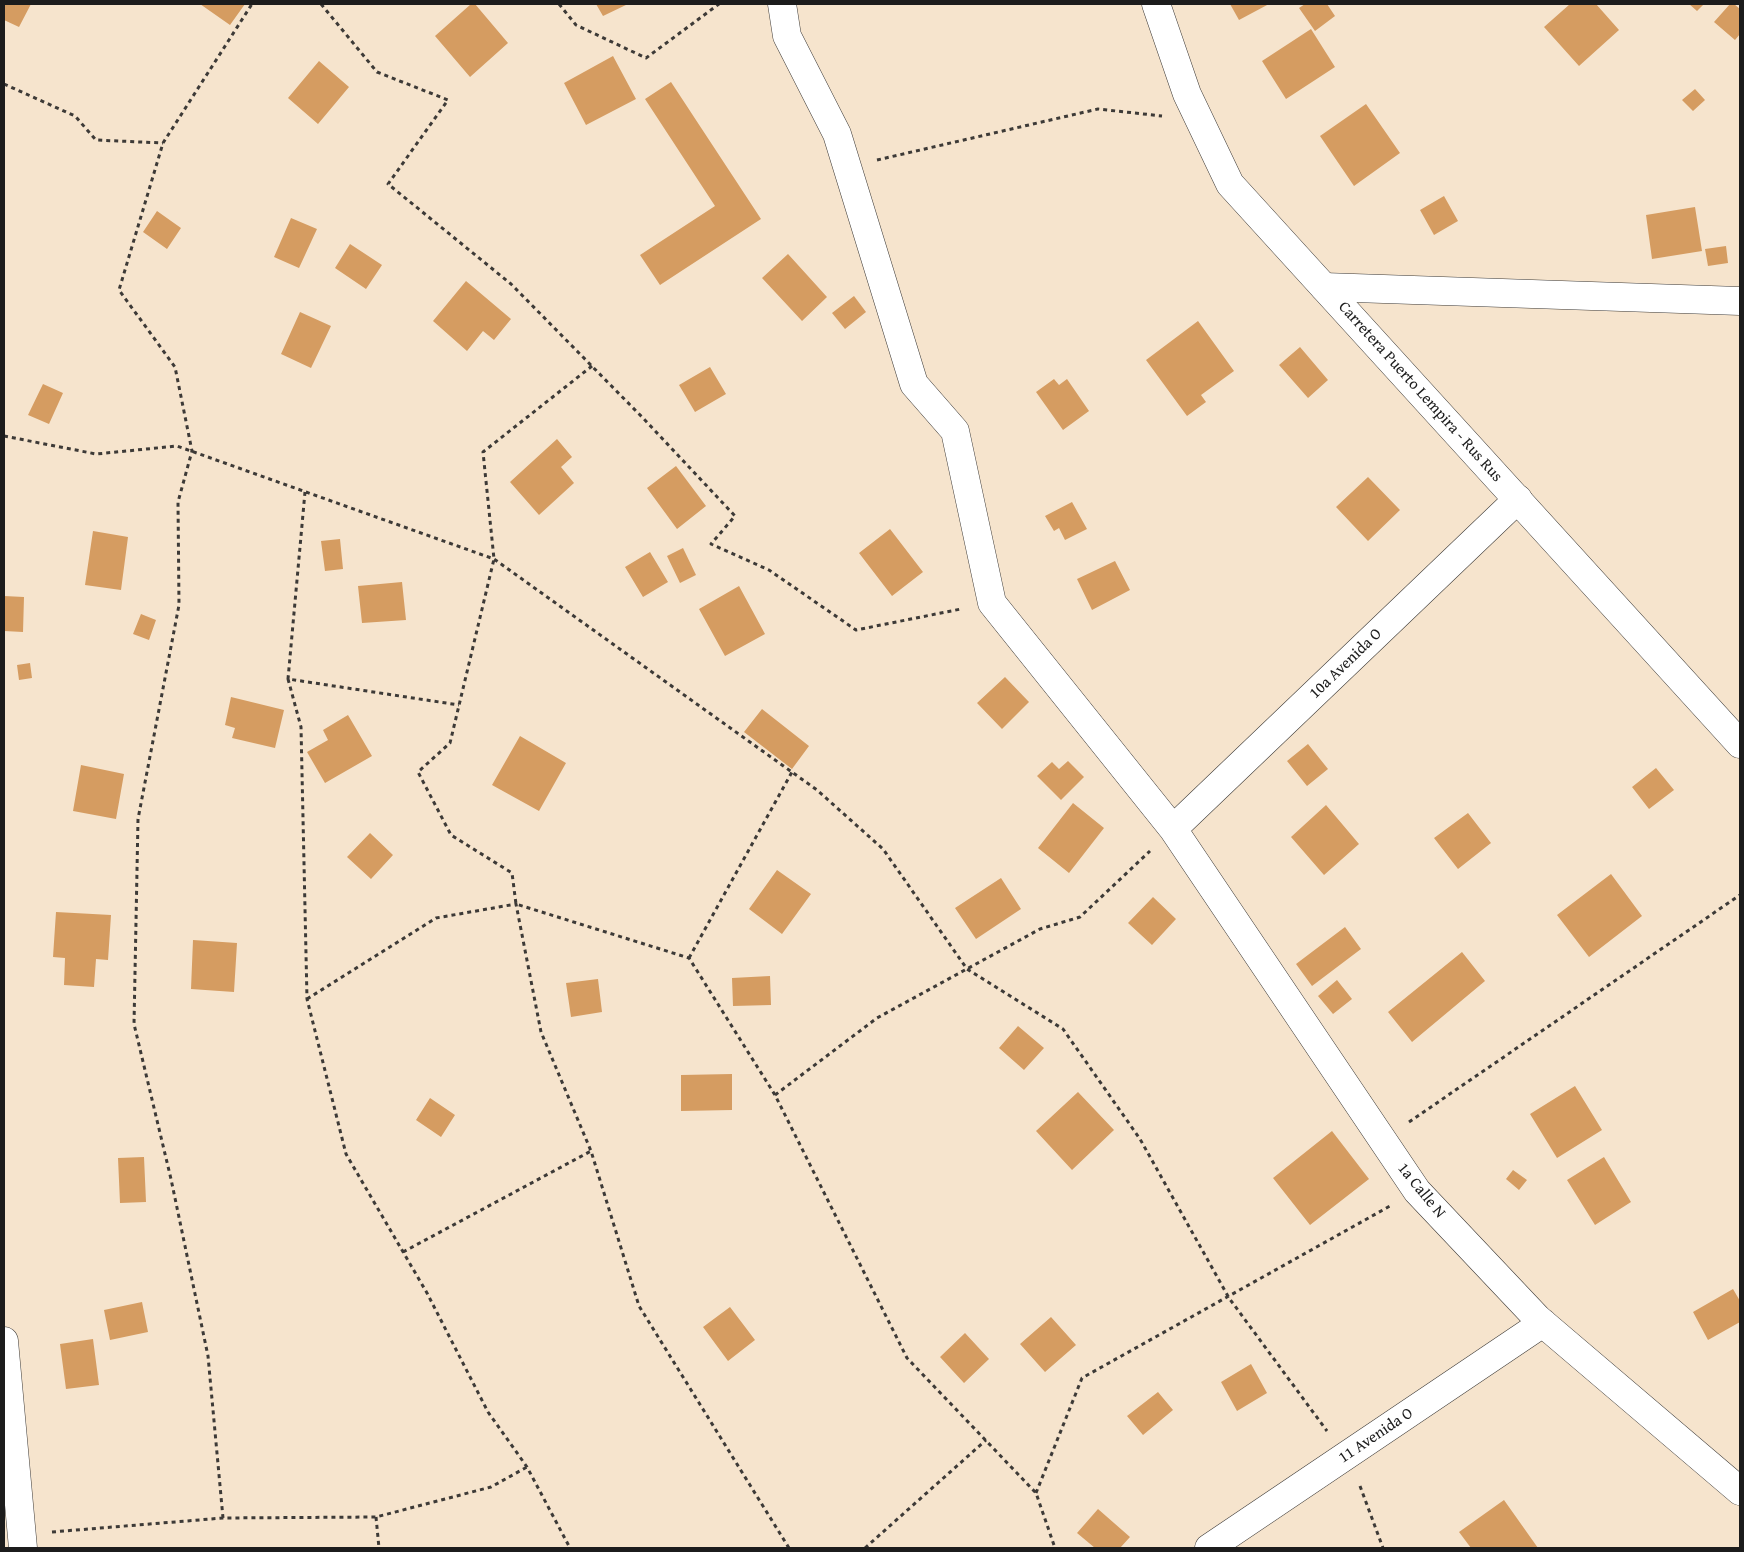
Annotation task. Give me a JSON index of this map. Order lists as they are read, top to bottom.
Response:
{
  "streets": {
    "street": [
      "Carretera Puerto Lempira - Rus Rus",
      "10a Avenida O",
      "1a Calle N",
      "11 Avenida O"
    ]
  },
  "crossings": [
    ["Carretera Puerto Lempira - Rus Rus", "10a Avenida O"],
    ["10a Avenida O", "1a Calle N"],
    ["1a Calle N", "11 Avenida O"]
  ]
}
